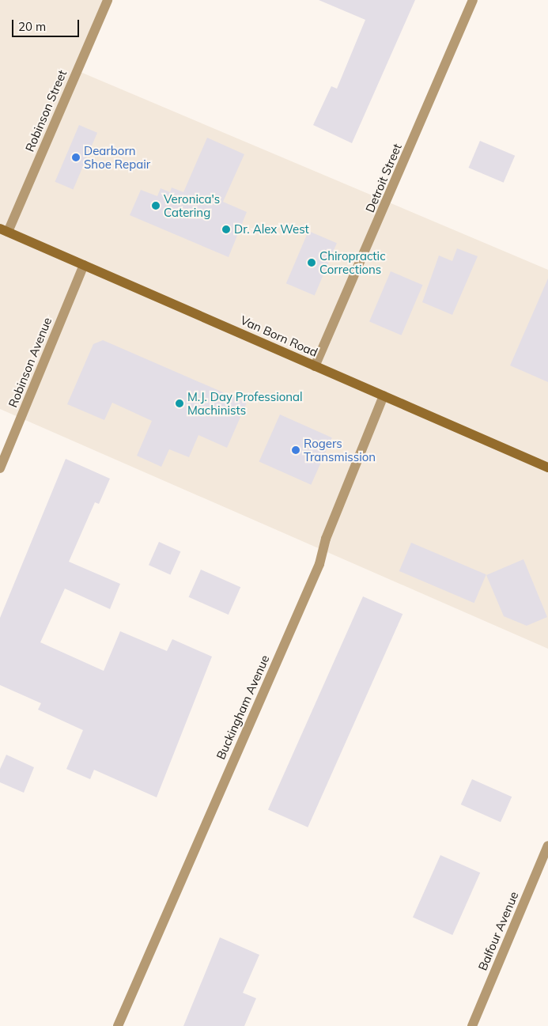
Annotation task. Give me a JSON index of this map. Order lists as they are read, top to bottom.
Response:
{
  "streets": {
    "main road": ["Van Born Road"],
    "street": [
      "Robinson Street",
      "Detroit Street",
      "Robinson Avenue",
      "Buckingham Avenue",
      "Balfour Avenue"
    ]
  },
  "crossings": [
    ["Robinson Street", "Van Born Road"],
    ["Detroit Street", "Van Born Road"],
    ["Van Born Road", "Robinson Avenue"],
    ["Van Born Road", "Buckingham Avenue"]
  ],
  "places": [
    "Dearborn Shoe Repair",
    "Veronica's Catering",
    "Dr. Alex West",
    "Chiropractic Corrections",
    "M.J. Day Professional Machinists",
    "Rogers Transmission"
  ],
  "scale_bar": "20 m"
}
